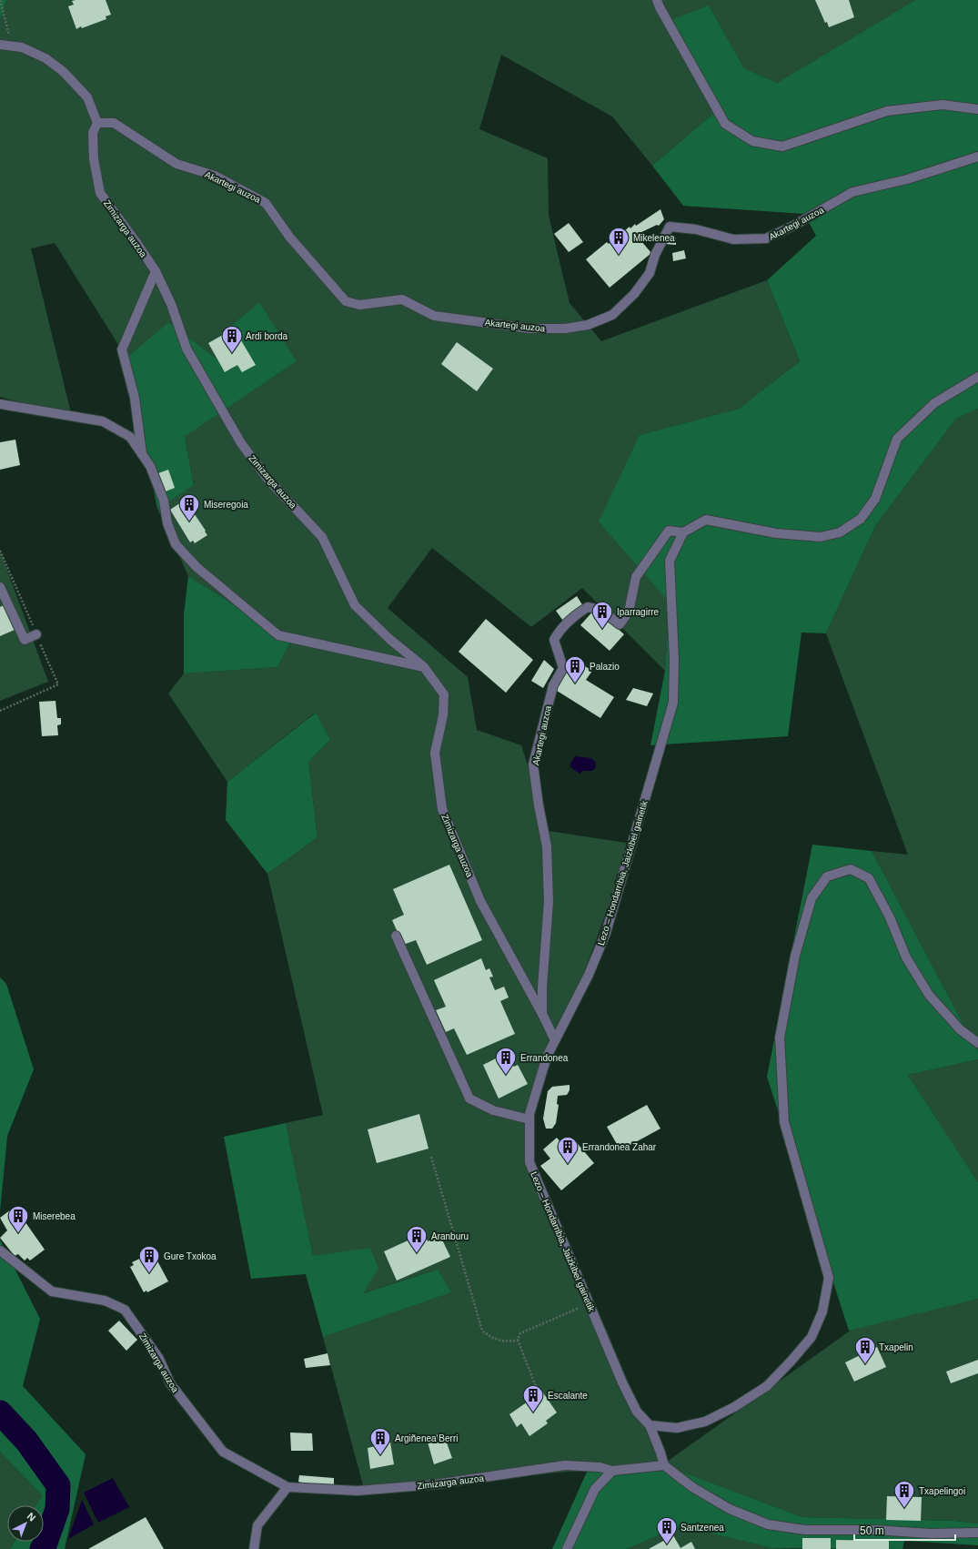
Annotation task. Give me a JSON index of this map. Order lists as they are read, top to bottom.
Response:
{
  "streets": {
    "street": ["Akartegi auzoa", "Zimizarga auzoa", "Lezo – Hondarribia, Jaizkibel gainetik"]
  },
  "crossings": [
    ["Akartegi auzoa", "Zimizarga auzoa"],
    ["Akartegi auzoa", "Lezo – Hondarribia, Jaizkibel gainetik"]
  ],
  "places": {
    "building": [
      "Mikelenea",
      "Ardi borda",
      "Miseregoia",
      "Iparragirre",
      "Palazio",
      "Errandonea",
      "Errandonea Zahar",
      "Miserebea",
      "Aranburu",
      "Gure Txokoa",
      "Txapelin",
      "Escalante",
      "Argiñenea Berri",
      "Txapelingoi",
      "Santzenea"
    ]
  },
  "scale_bar": "50 m",
  "north": "top right"
}
